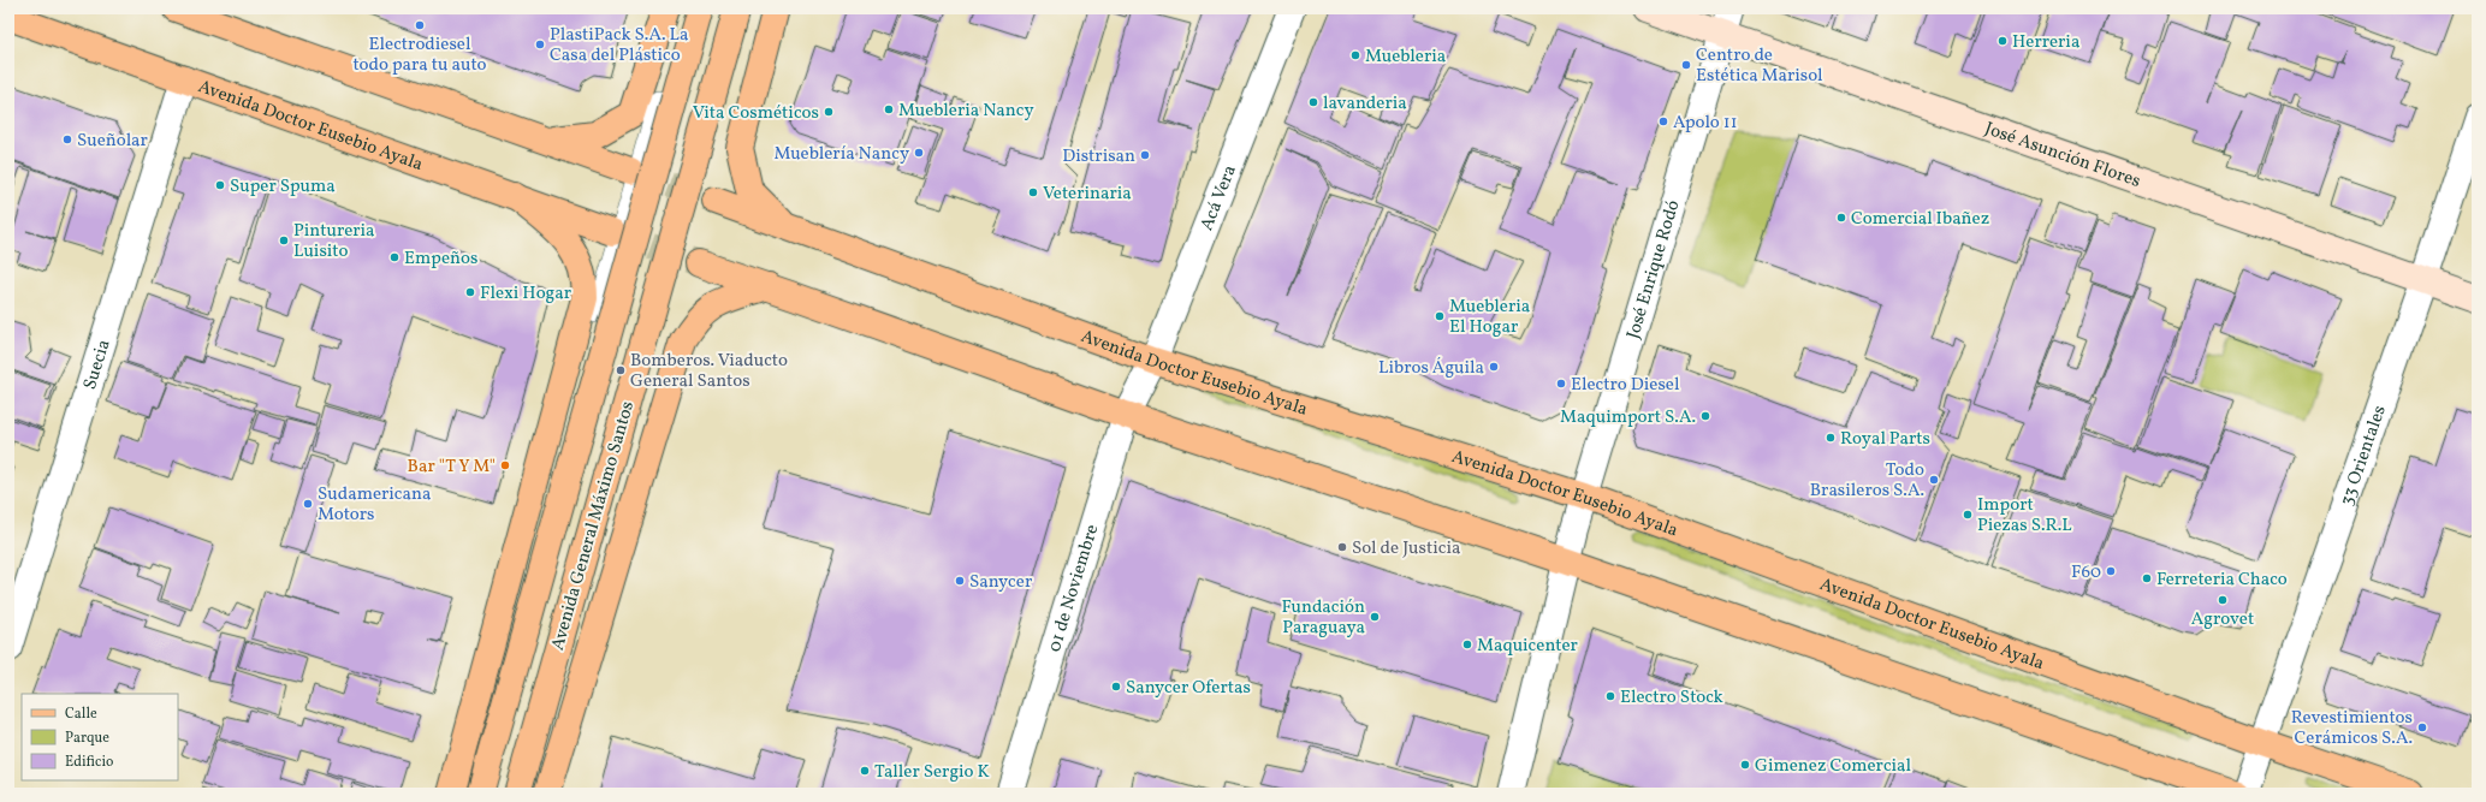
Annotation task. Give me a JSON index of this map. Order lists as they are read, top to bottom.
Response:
{
  "streets": {
    "main road": ["Avenida Doctor Eusebio Ayala", "Avenida General Máximo Santos"],
    "street": [
      "José Asunción Flores",
      "Acá Vera",
      "José Enrique Rodó",
      "Suecia",
      "33 Orientales",
      "01 de Noviembre"
    ]
  },
  "crossings": [
    ["Avenida Doctor Eusebio Ayala", "Acá Vera"],
    ["Avenida Doctor Eusebio Ayala", "José Enrique Rodó"],
    ["Avenida Doctor Eusebio Ayala", "Suecia"],
    ["Avenida Doctor Eusebio Ayala", "33 Orientales"],
    ["José Asunción Flores", "José Enrique Rodó"],
    ["José Asunción Flores", "33 Orientales"],
    ["Acá Vera", "01 de Noviembre"]
  ],
  "places": [
    "Electrodiesel todo para tu auto",
    "Herreria",
    "PlastiPack S.A. La Casa del Plástico",
    "Muebleria",
    "Centro de Estética Marisol",
    "lavanderia",
    "Muebleria Nancy",
    "Vita Cosméticos",
    "Apolo 11",
    "Sueñolar",
    "Mueblería Nancy",
    "Distrisan",
    "Super Spuma",
    "Veterinaria",
    "Comercial Ibañez",
    "Pintureria Luisito",
    "Empeños",
    "Flexi Hogar",
    "Muebleria El Hogar",
    "Libros Águila",
    "Bomberos. Viaducto General Santos",
    "Electro Diesel",
    "Maquimport S.A.",
    "Royal Parts",
    "Bar \"T Y M\"",
    "Todo Brasileros S.A.",
    "Sudamericana Motors",
    "Import Piezas S.R.L",
    "Sol de Justicia",
    "F60",
    "Ferreteria Chaco",
    "Sanycer",
    "Agrovet",
    "Fundación Paraguaya",
    "Maquicenter",
    "Sanycer Ofertas",
    "Electro Stock",
    "Revestimientos Cerámicos S.A.",
    "Gimenez Comercial",
    "Taller Sergio K"
  ],
  "legend": ["Calle", "Parque", "Edificio"]
}
